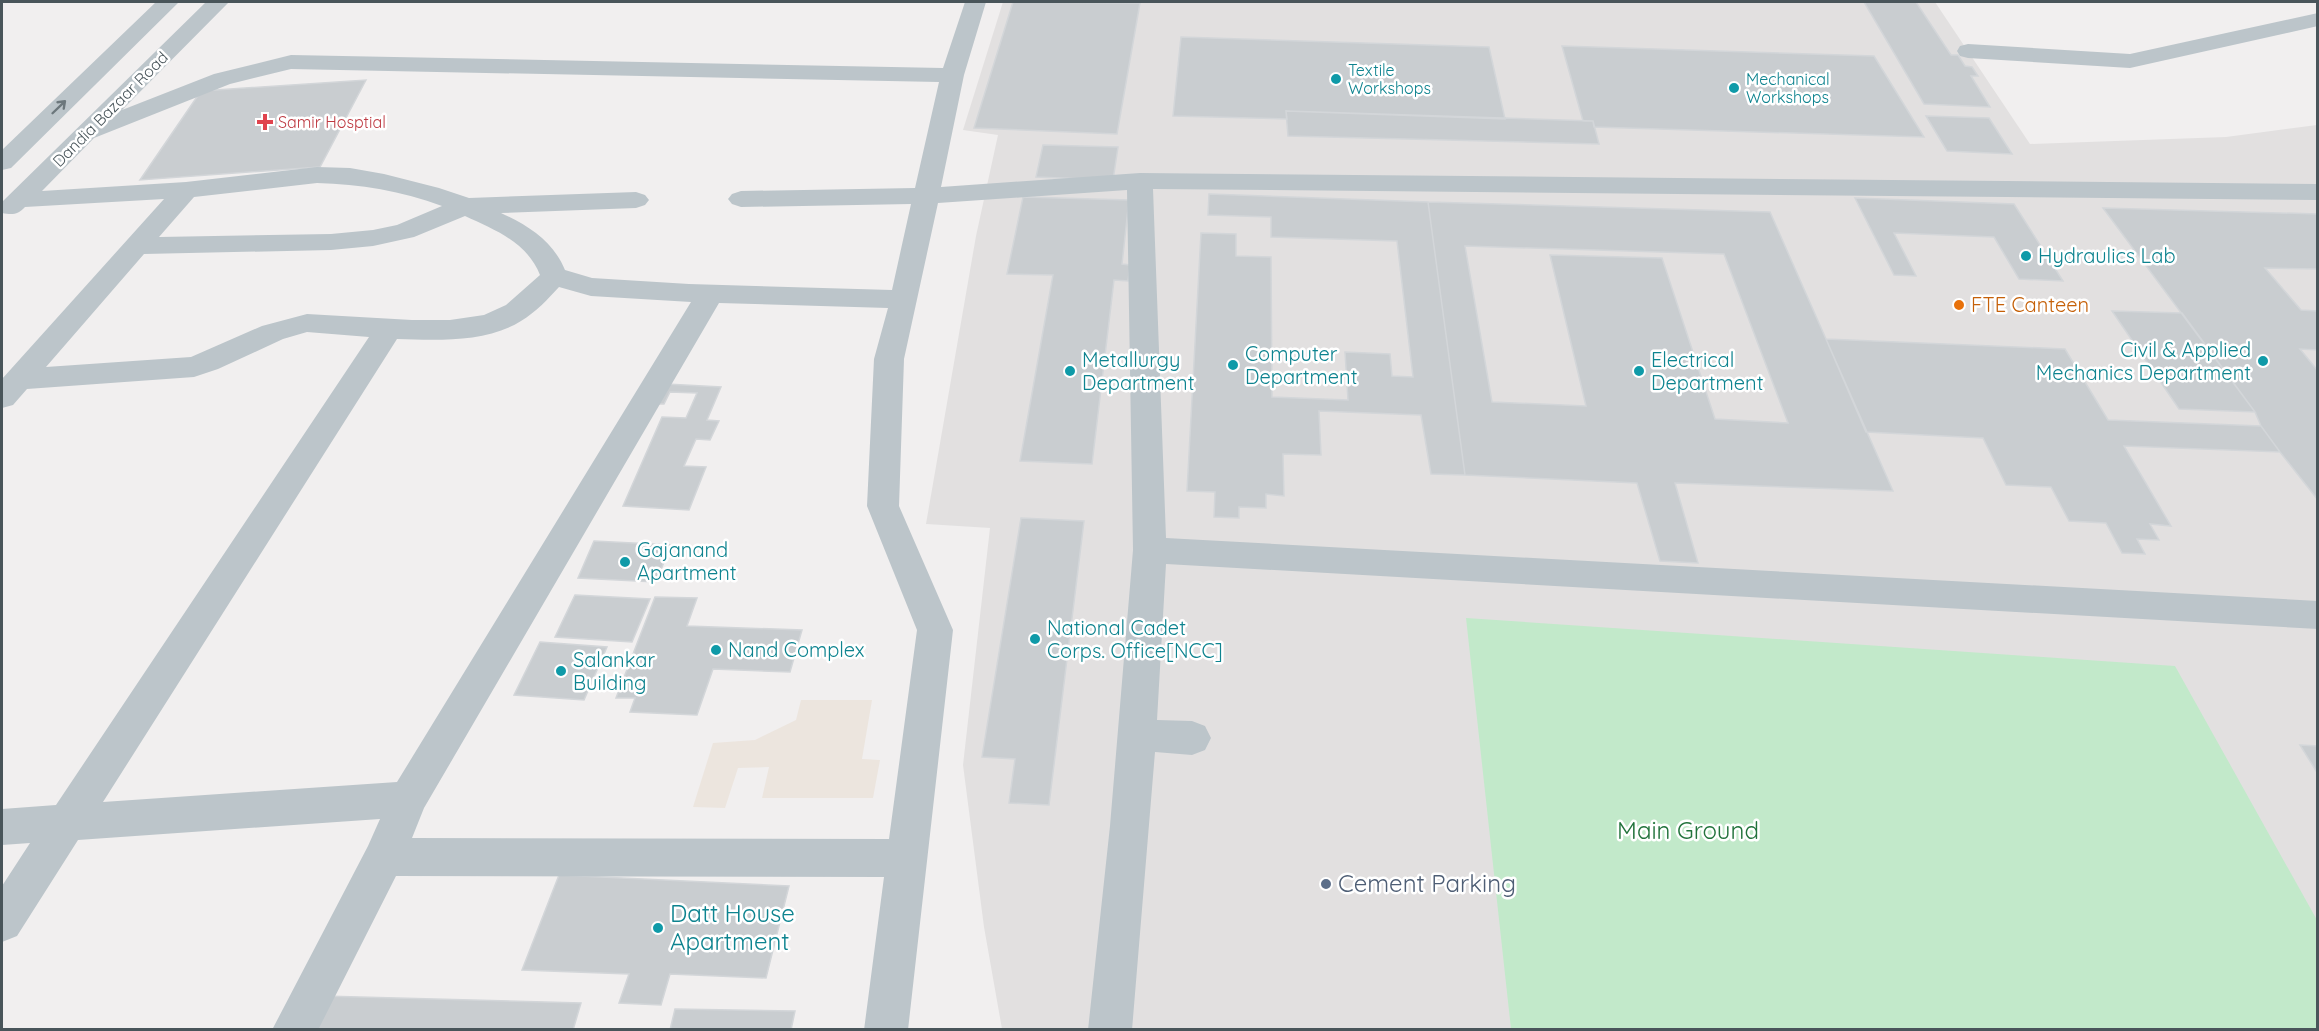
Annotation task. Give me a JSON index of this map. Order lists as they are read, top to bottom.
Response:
{
  "streets": {
    "street": ["Dandia Bazaar Road"]
  },
  "parks": ["Main Ground"],
  "places": {
    "other": [
      "Textile Workshops",
      "Mechanical Workshops",
      "Hydraulics Lab",
      "FTE Canteen",
      "Civil & Applied Mechanics Department",
      "Computer Department",
      "Metallurgy Department",
      "Electrical Department",
      "Gajanand Apartment",
      "National Cadet Corps. Office[NCC]",
      "Nand Complex",
      "Salankar Building",
      "Cement Parking",
      "Datt House Apartment"
    ],
    "health": ["Samir Hosptial"]
  }
}
